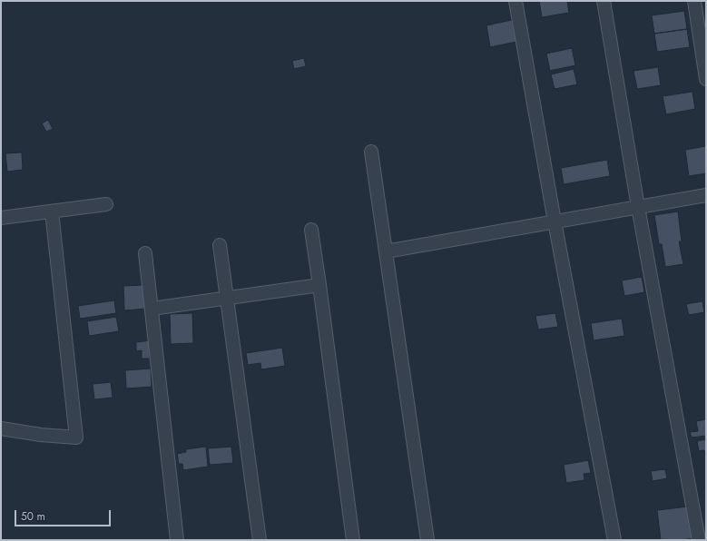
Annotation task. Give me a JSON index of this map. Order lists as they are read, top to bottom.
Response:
{
  "scale_bar": "50 m"
}
